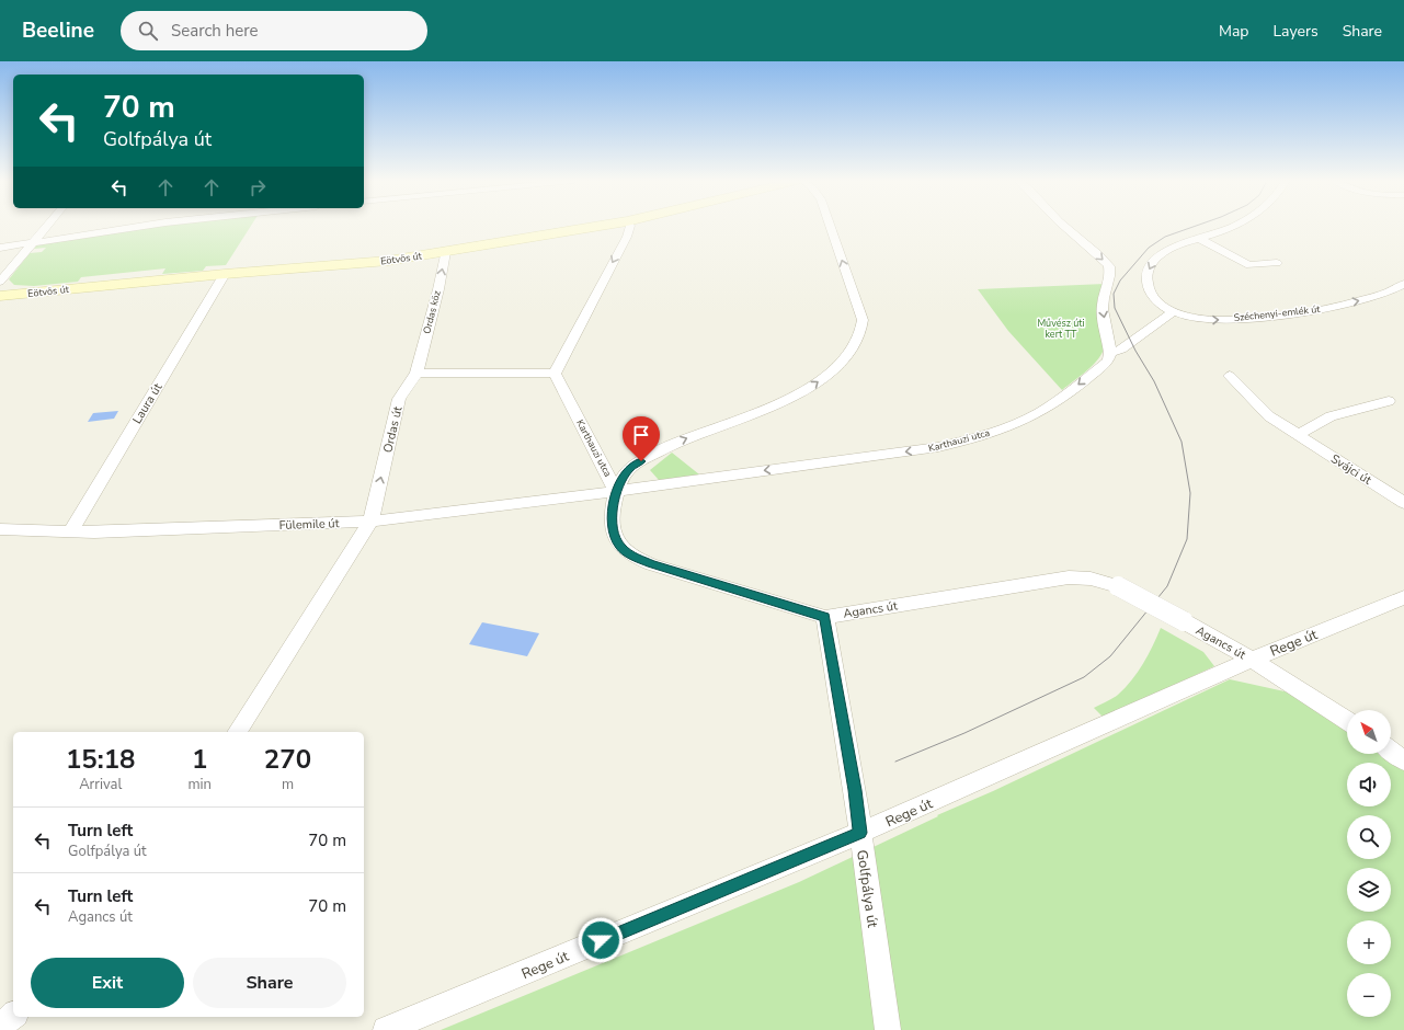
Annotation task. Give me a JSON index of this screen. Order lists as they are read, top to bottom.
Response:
{
  "streets": {
    "street": [
      "Eötvös út",
      "Ordas köz",
      "Széchenyi-emlék út",
      "Laura út",
      "Ordas út",
      "Karthauzi utca",
      "Svájci út",
      "Fülemile út",
      "Agancs út",
      "Rege út",
      "Golfpálya út"
    ]
  },
  "crossings": [
    ["Eötvös út", "Ordas köz"],
    ["Eötvös út", "Laura út"],
    ["Ordas köz", "Ordas út"],
    ["Széchenyi-emlék út", "Karthauzi utca"],
    ["Laura út", "Fülemile út"],
    ["Ordas út", "Fülemile út"],
    ["Karthauzi utca", "Fülemile út"],
    ["Karthauzi utca", "Agancs út"],
    ["Fülemile út", "Agancs út"],
    ["Agancs út", "Rege út"],
    ["Agancs út", "Golfpálya út"],
    ["Rege út", "Golfpálya út"]
  ],
  "one_way": ["Ordas út", "Karthauzi utca"],
  "parks": ["Művész úti kert TT"],
  "north": "top left",
  "page": {
    "header": "Beeline",
    "search": "Search here",
    "nav": ["Map", "Layers", "Share"],
    "turn": ["70 m", "Golfpálya út"],
    "map_buttons": ["+", "−"],
    "eta": [
      "15:18",
      "Arrival",
      "1",
      "min",
      "270",
      "m"
    ],
    "list": [
      {
        "name": "Turn left",
        "note": "Golfpálya út",
        "value": "70 m"
      },
      {
        "name": "Turn left",
        "note": "Agancs út",
        "value": "70 m"
      }
    ],
    "buttons": ["Exit", "Share"]
  }
}
